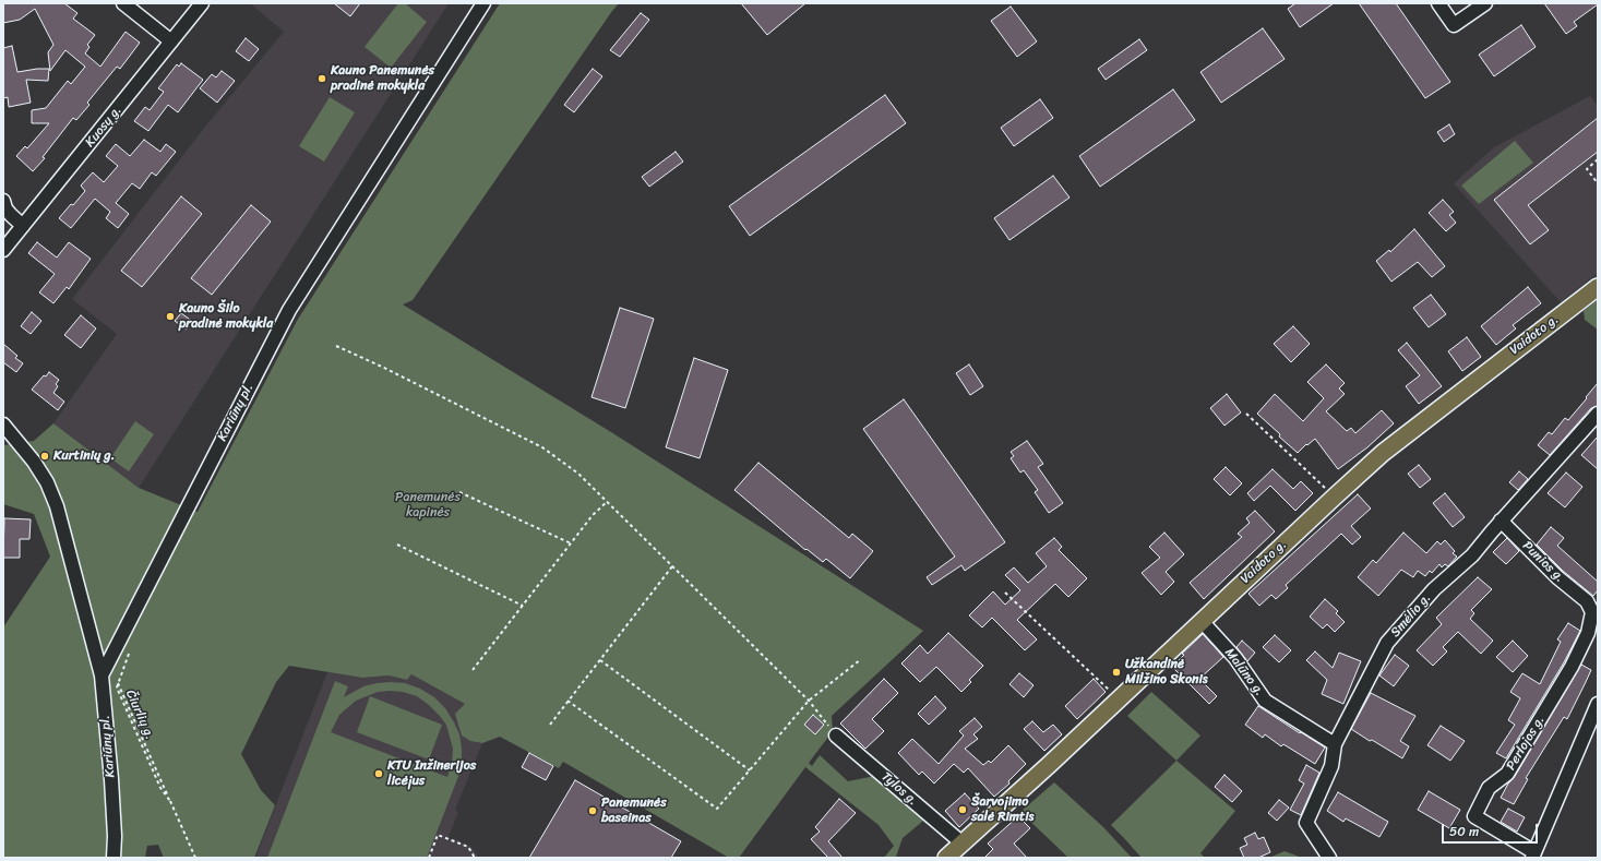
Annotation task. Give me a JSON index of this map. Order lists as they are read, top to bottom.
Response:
{
  "streets": {
    "main road": ["Vaidoto g."],
    "street": [
      "Kuosų g.",
      "Kariūnų pl.",
      "Punios g.",
      "Smėlio g.",
      "Malūno g.",
      "Perlojos g.",
      "Tylos g."
    ],
    "path": ["Čiurlių g."]
  },
  "crossings": [
    ["Vaidoto g.", "Malūno g."],
    ["Vaidoto g.", "Tylos g."],
    ["Punios g.", "Smėlio g."],
    ["Punios g.", "Perlojos g."],
    ["Smėlio g.", "Malūno g."]
  ],
  "parks": ["Panemunės kapinės"],
  "places": [
    "Kauno Panemunės pradinė mokykla",
    "Kauno Šilo pradinė mokykla",
    "Kurtinių g.",
    "Užkandinė Milžino Skonis",
    "KTU Inžinerijos licėjus",
    "Šarvojimo salė Rimtis",
    "Panemunės baseinas"
  ],
  "scale_bar": "50 m"
}
